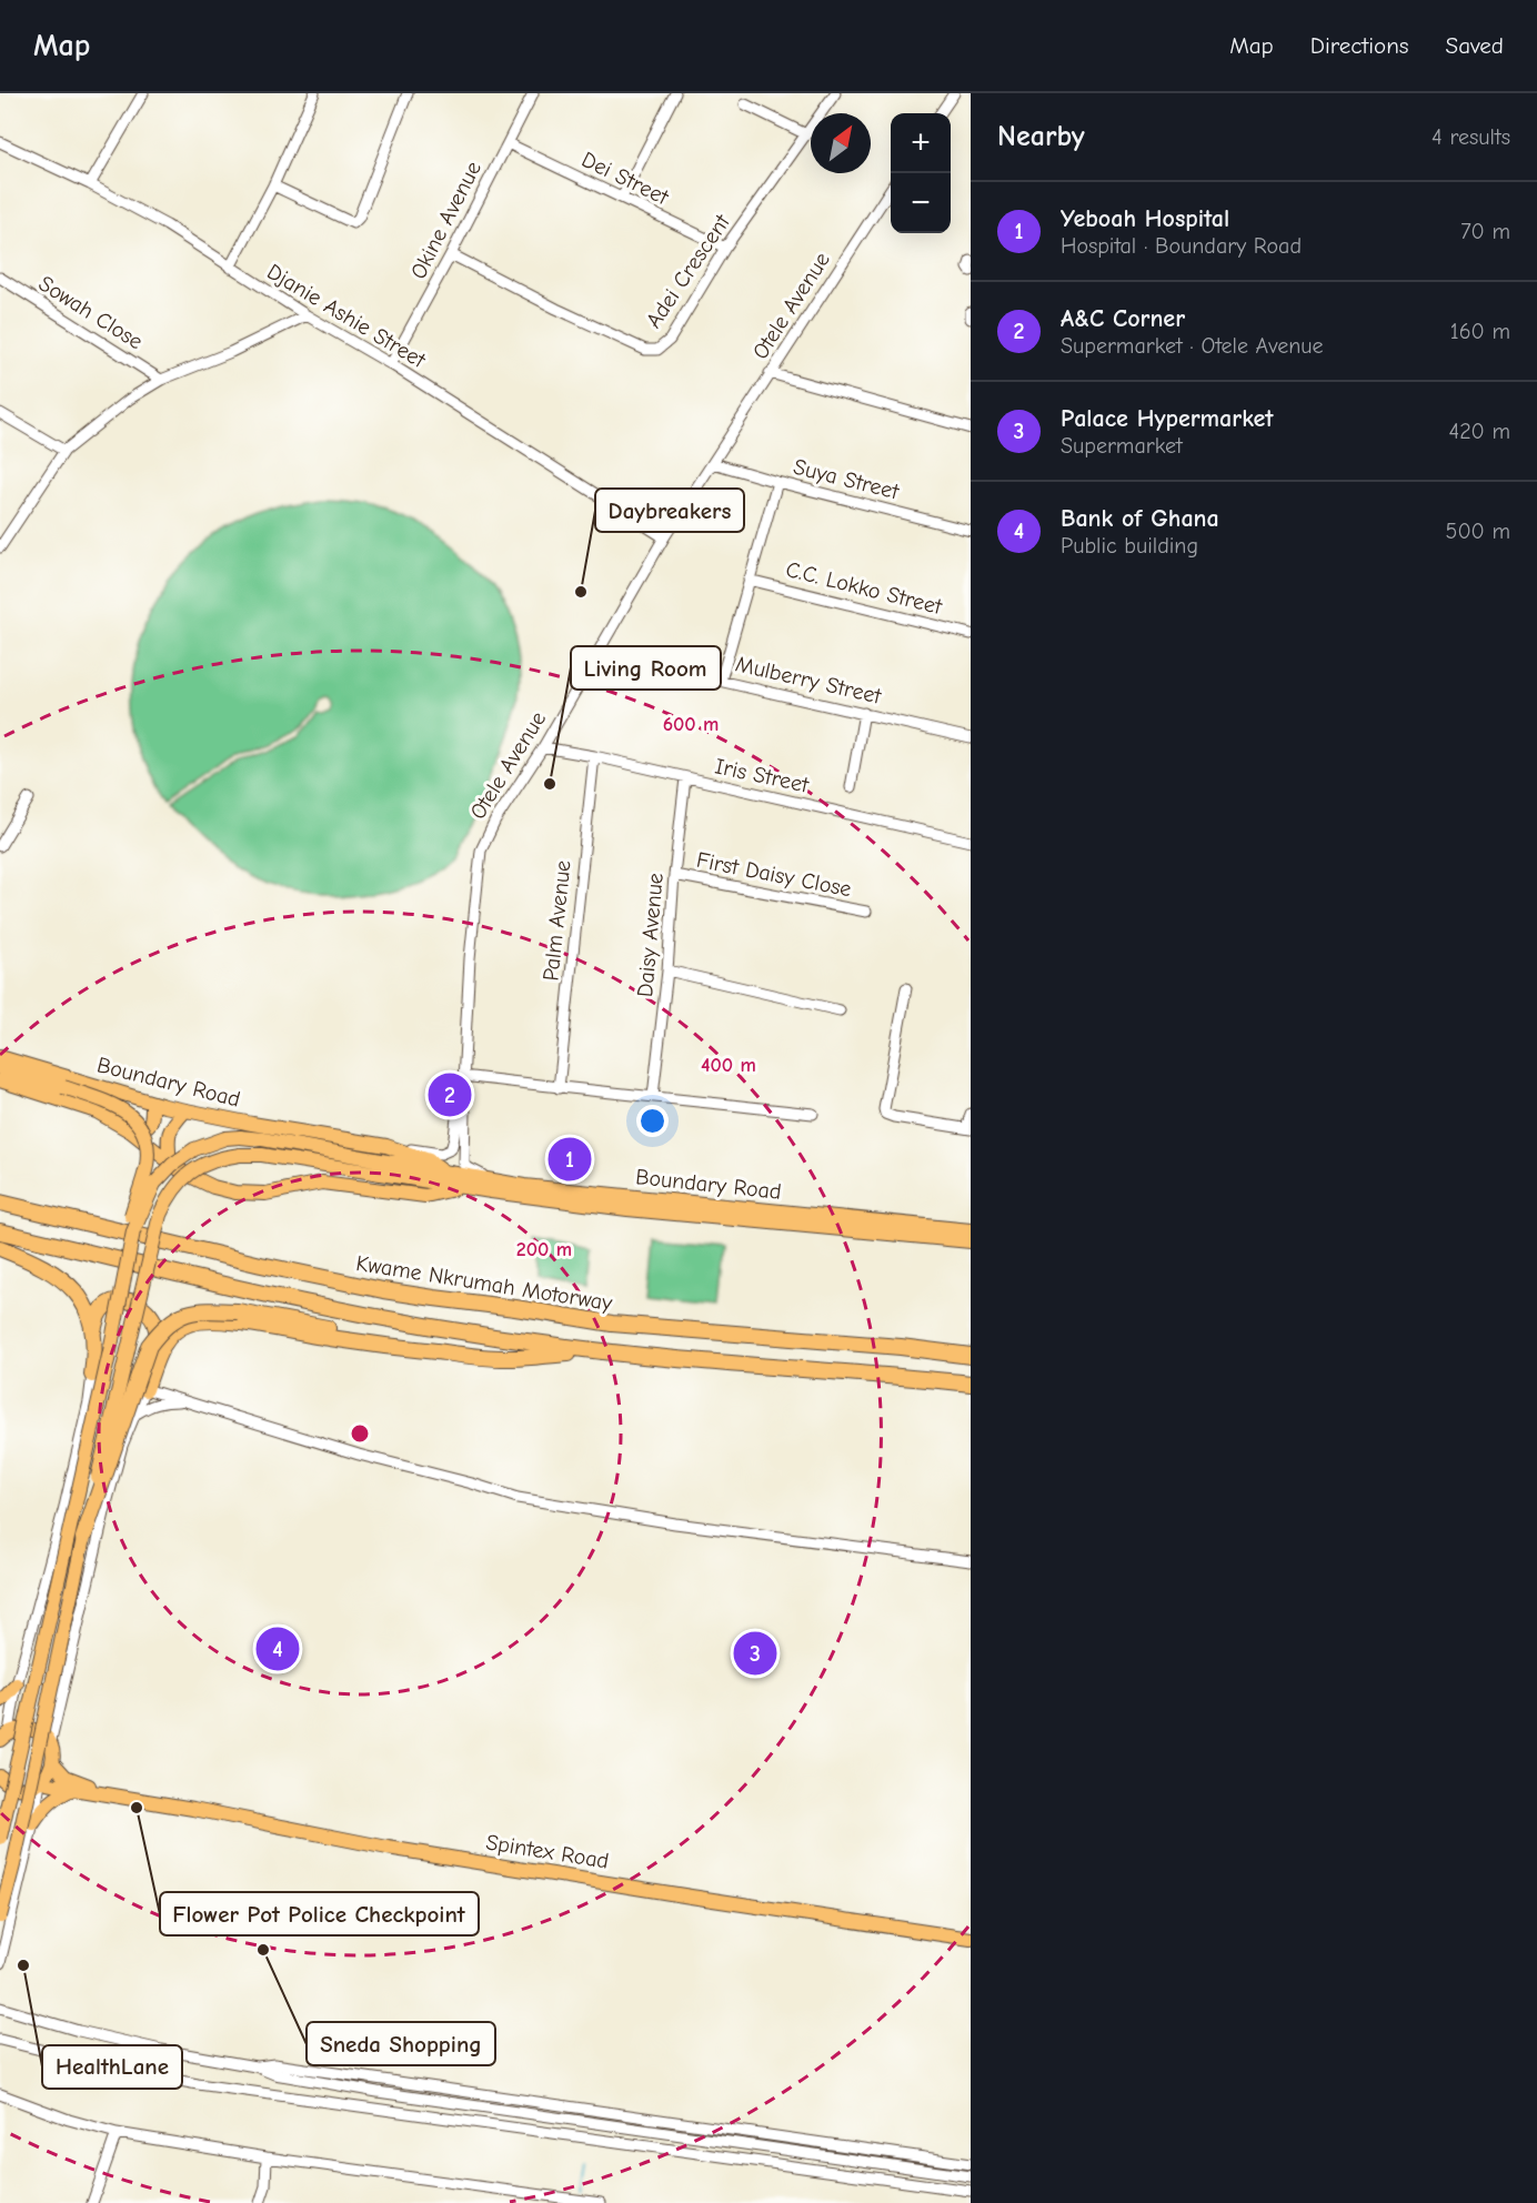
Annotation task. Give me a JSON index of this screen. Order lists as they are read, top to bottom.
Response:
{
  "streets": {
    "highway": ["Kwame Nkrumah Motorway"],
    "main road": ["Boundary Road", "Spintex Road"],
    "street": [
      "Dei Street",
      "Okine Avenue",
      "Adei Crescent",
      "Otele Avenue",
      "Sowah Close",
      "Djanie Ashie Street",
      "Suya Street",
      "C.C. Lokko Street",
      "Mulberry Street",
      "Iris Street",
      "First Daisy Close",
      "Palm Avenue",
      "Daisy Avenue"
    ]
  },
  "crossings": [
    ["Dei Street", "Okine Avenue"],
    ["Dei Street", "Adei Crescent"],
    ["Okine Avenue", "Adei Crescent"],
    ["Okine Avenue", "Djanie Ashie Street"],
    ["Otele Avenue", "Djanie Ashie Street"],
    ["Otele Avenue", "Suya Street"],
    ["Otele Avenue", "Mulberry Street"],
    ["Otele Avenue", "Iris Street"],
    ["Otele Avenue", "Boundary Road"],
    ["Iris Street", "Palm Avenue"],
    ["Iris Street", "Daisy Avenue"],
    ["First Daisy Close", "Daisy Avenue"]
  ],
  "places": [
    "Daybreakers",
    "Living Room",
    "Flower Pot Police Checkpoint",
    "Sneda Shopping",
    "HealthLane"
  ],
  "north": "top right",
  "page": {
    "header": "Map",
    "nav": ["Map", "Directions", "Saved"],
    "heading": ["Nearby", "4 results"],
    "map_buttons": ["+", "−"],
    "list": [
      {
        "mark": "1",
        "name": "Yeboah Hospital",
        "note": "Hospital · Boundary Road",
        "value": "70 m"
      },
      {
        "mark": "2",
        "name": "A&C Corner",
        "note": "Supermarket · Otele Avenue",
        "value": "160 m"
      },
      {
        "mark": "3",
        "name": "Palace Hypermarket",
        "note": "Supermarket",
        "value": "420 m"
      },
      {
        "mark": "4",
        "name": "Bank of Ghana",
        "note": "Public building",
        "value": "500 m"
      }
    ],
    "pins": [
      "2",
      "1",
      "4",
      "3"
    ]
  },
  "rings": ["600 m", "400 m", "200 m"]
}
